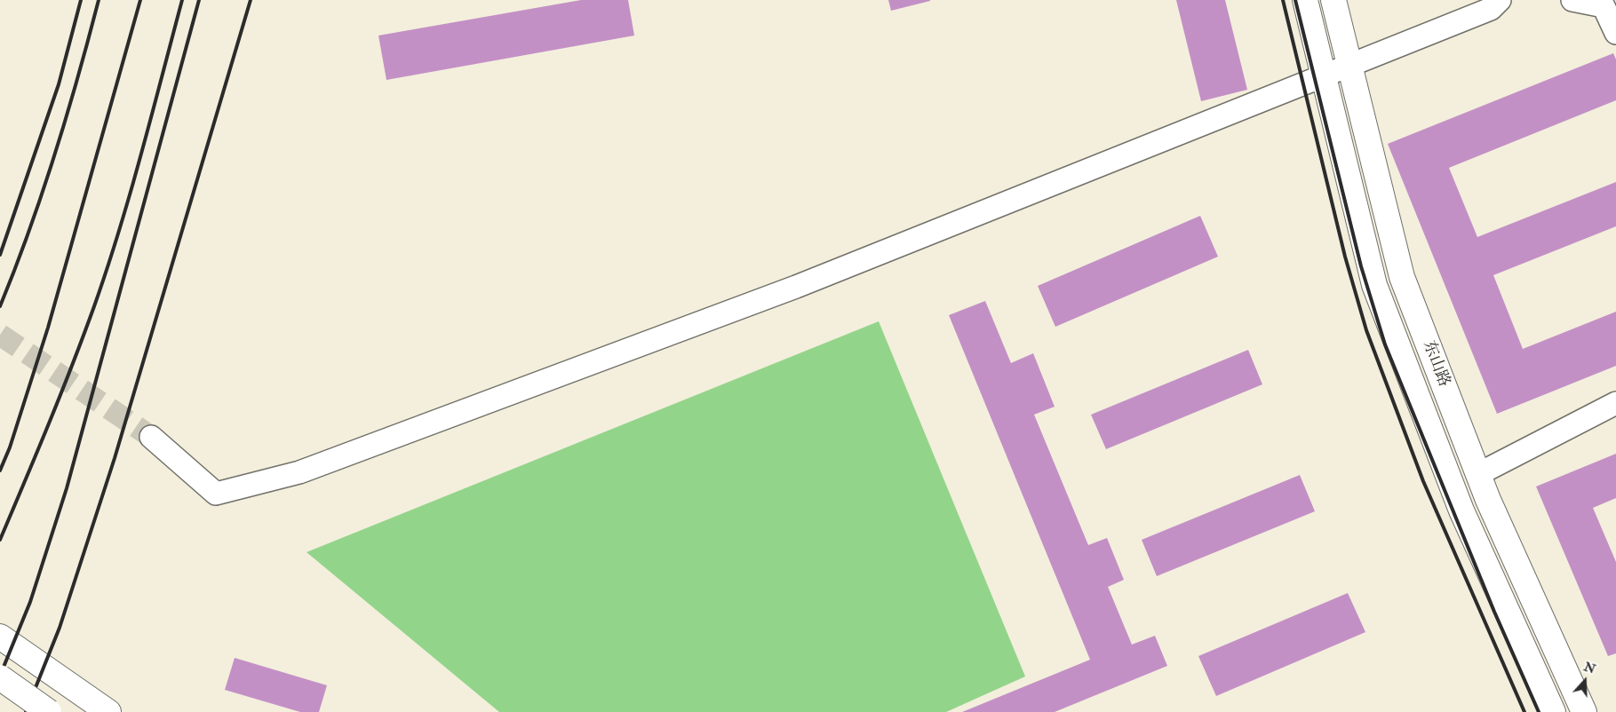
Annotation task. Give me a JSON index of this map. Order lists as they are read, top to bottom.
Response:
{
  "streets": {
    "main road": ["东山路"]
  },
  "north": "top"
}
